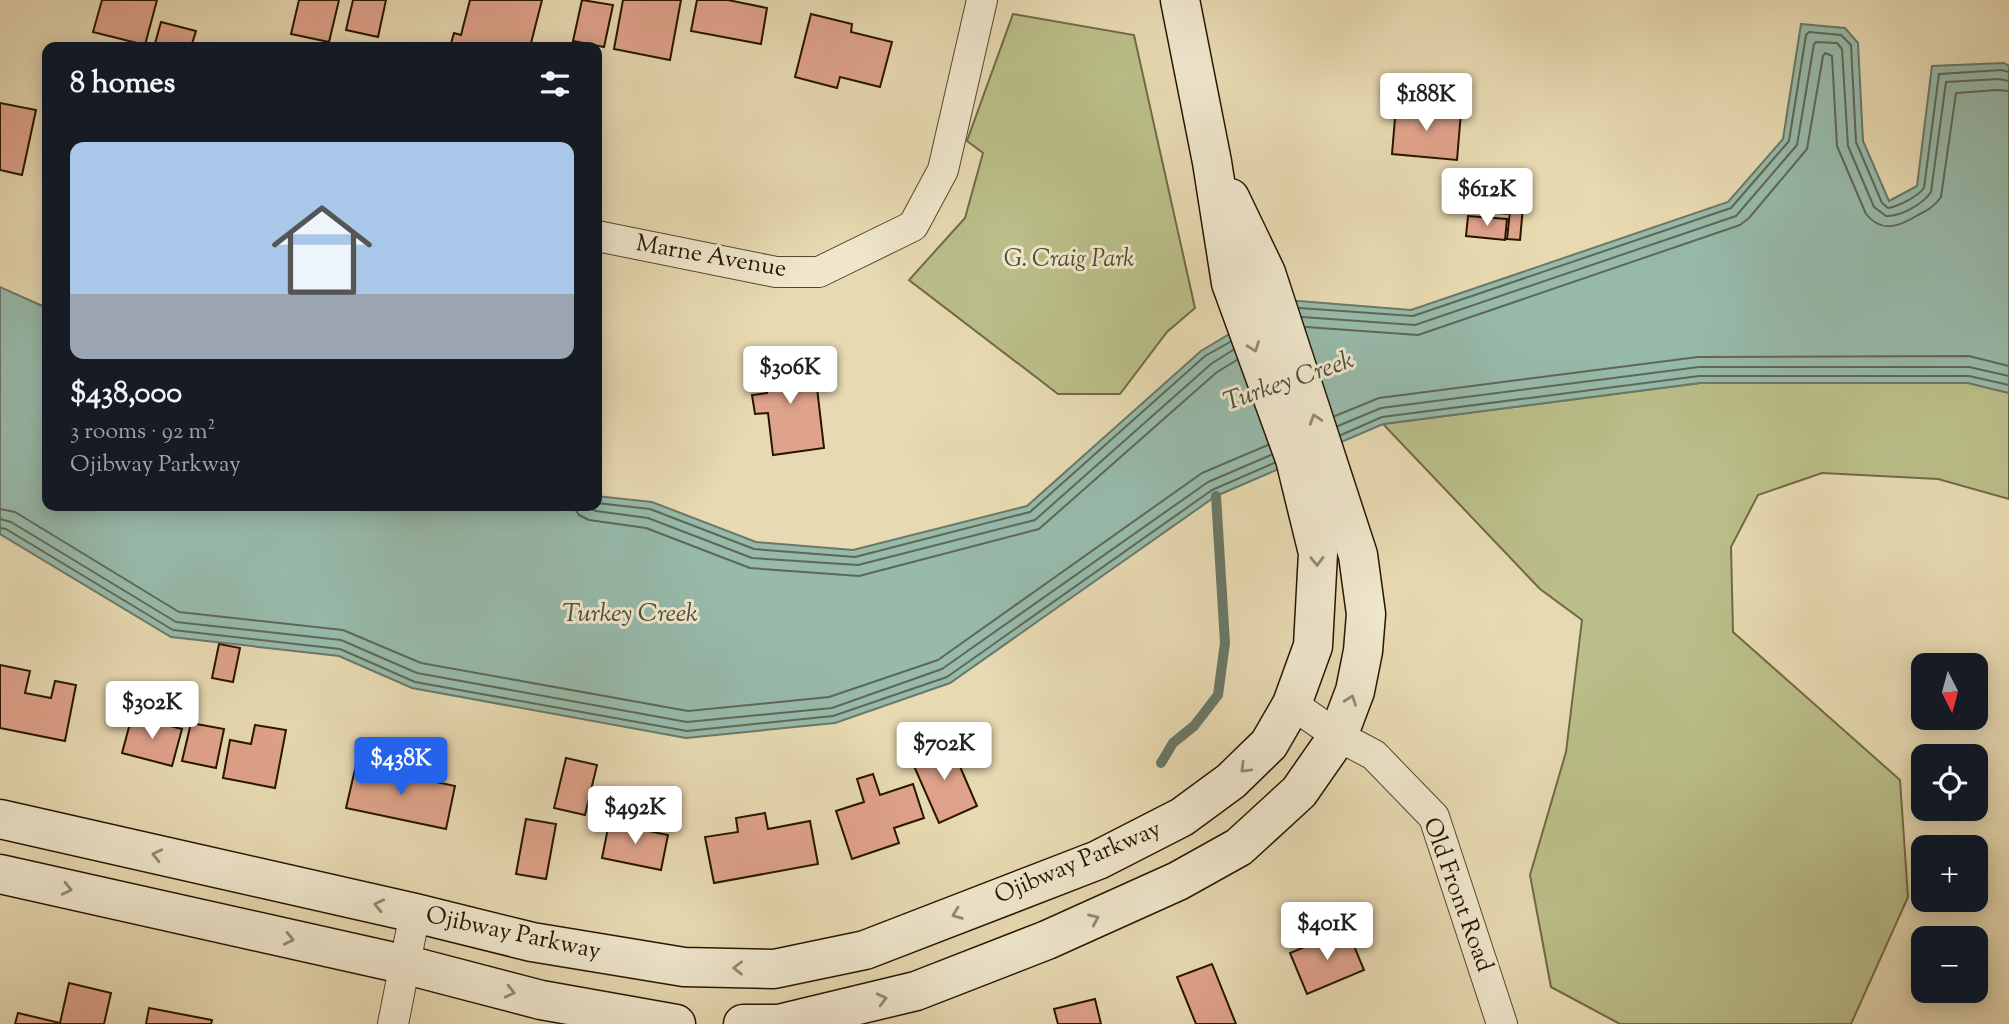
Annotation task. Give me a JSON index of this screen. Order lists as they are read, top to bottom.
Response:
{
  "streets": {
    "main road": ["Ojibway Parkway"],
    "street": ["Marne Avenue", "Old Front Road"]
  },
  "crossings": [
    ["Ojibway Parkway", "Old Front Road"]
  ],
  "water": ["Turkey Creek"],
  "parks": ["G. Craig Park"],
  "north": "bottom",
  "page": {
    "heading": "8 homes",
    "price": [
      "$188K",
      "$612K",
      "$306K",
      "$302K",
      "$702K",
      "$438K",
      "$492K",
      "$401K"
    ],
    "list": [
      {
        "name": "$438,000",
        "note": "3 rooms · 92 m² · Ojibway Parkway"
      }
    ],
    "map_buttons": ["+", "−"]
  }
}
